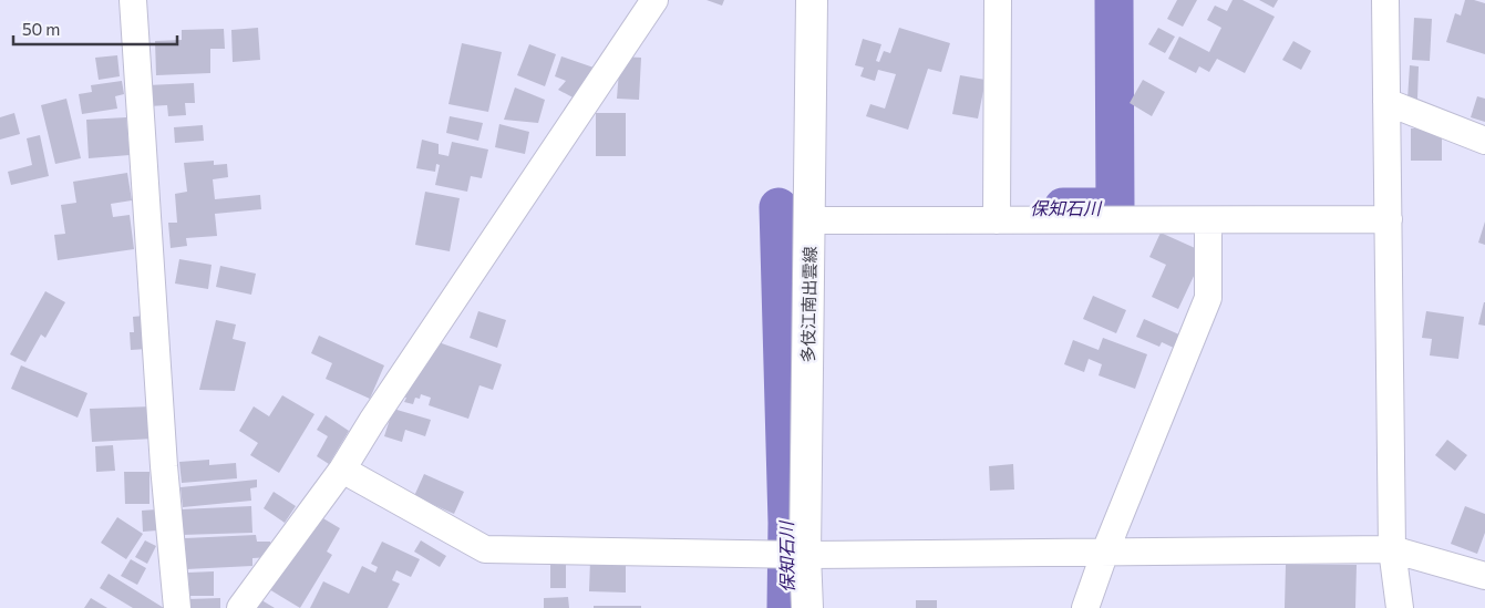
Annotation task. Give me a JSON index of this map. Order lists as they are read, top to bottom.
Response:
{
  "streets": {
    "main road": ["多伎江南出雲線"]
  },
  "water": ["保知石川"],
  "scale_bar": "50 m"
}
